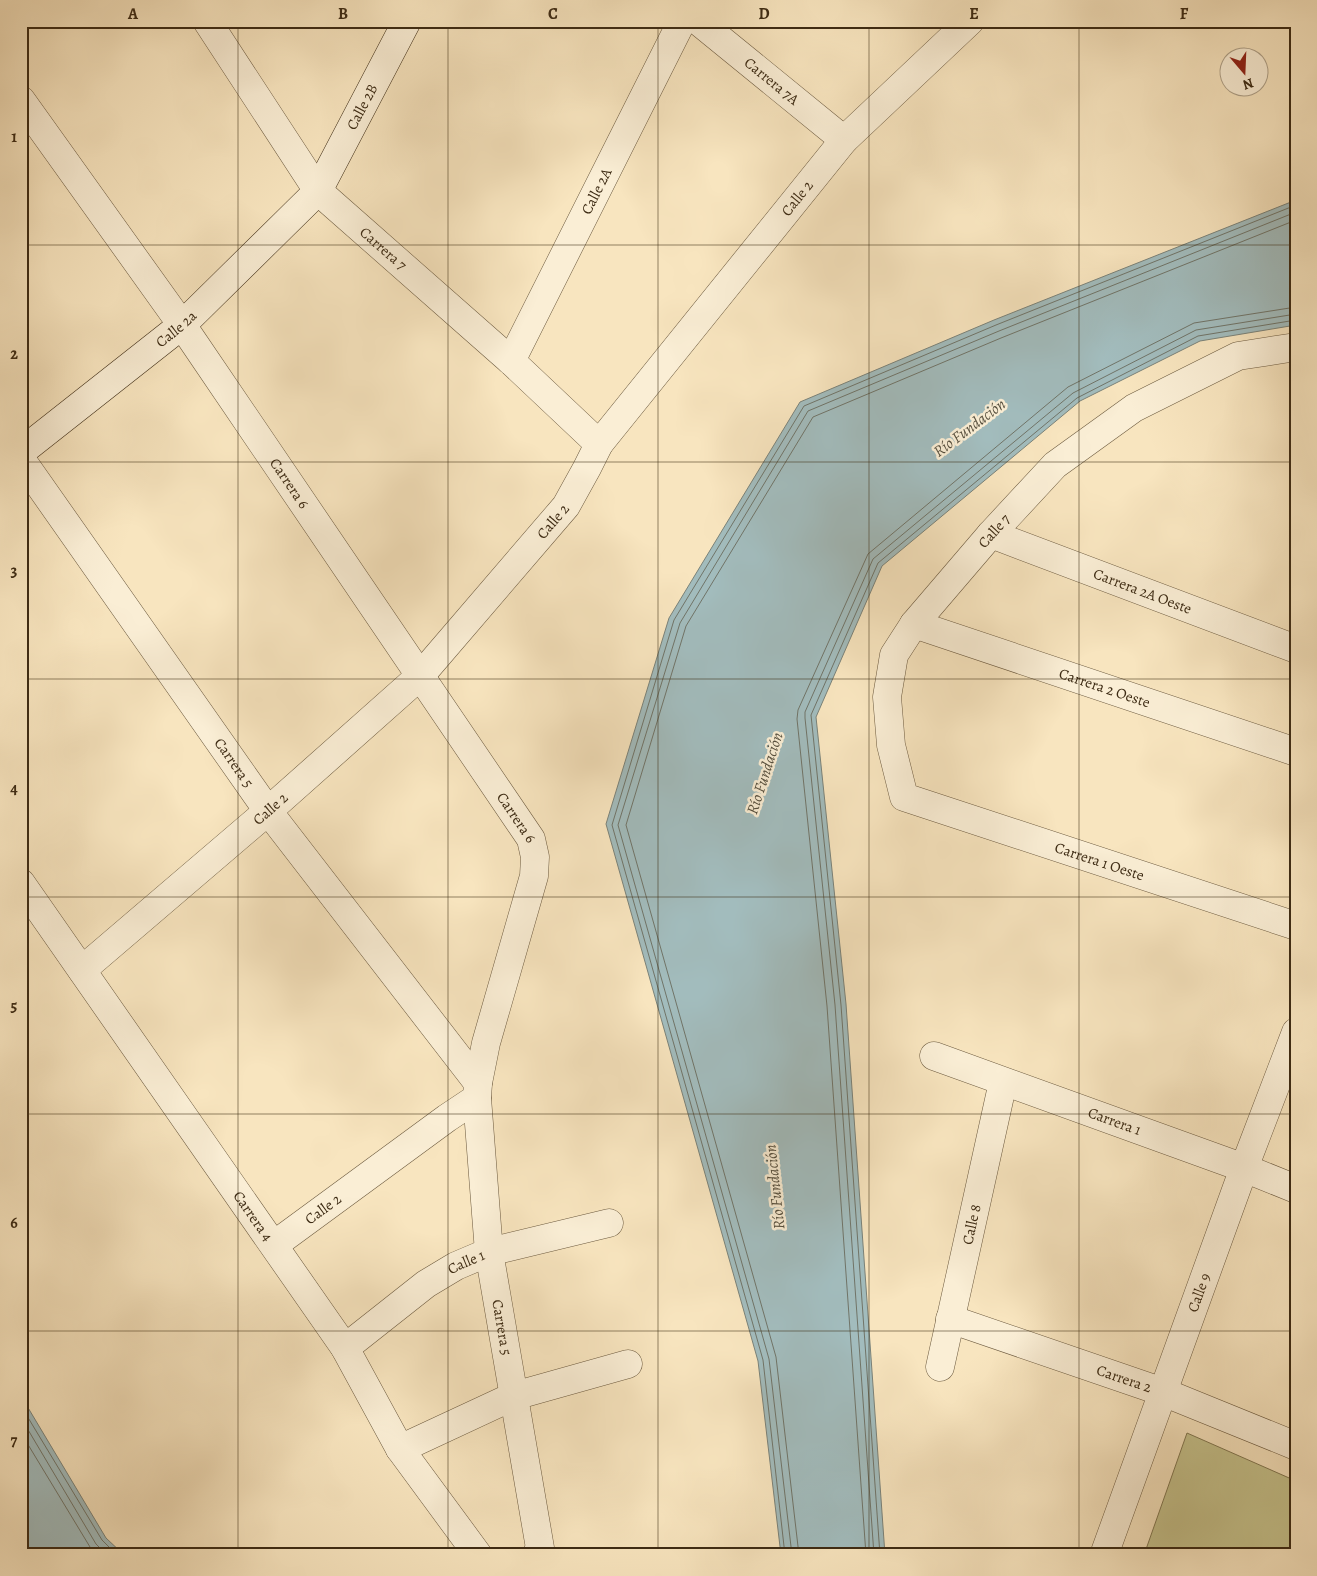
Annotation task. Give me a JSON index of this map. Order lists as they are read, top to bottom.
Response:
{
  "streets": {
    "street": [
      "Carrera 7A",
      "Calle 2B",
      "Calle 2A",
      "Calle 2",
      "Carrera 7",
      "Calle 2a",
      "Carrera 6",
      "Calle 7",
      "Carrera 2A Oeste",
      "Carrera 2 Oeste",
      "Carrera 5",
      "Carrera 1 Oeste",
      "Carrera 1",
      "Carrera 4",
      "Calle 8",
      "Calle 1",
      "Calle 9",
      "Carrera 2"
    ]
  },
  "crossings": [
    ["Carrera 7A", "Calle 2"],
    ["Calle 2B", "Carrera 7"],
    ["Calle 2B", "Calle 2a"],
    ["Calle 2A", "Carrera 7"],
    ["Calle 2", "Carrera 7"],
    ["Calle 2", "Carrera 6"],
    ["Calle 2", "Carrera 5"],
    ["Calle 2", "Carrera 4"],
    ["Carrera 7", "Calle 2a"],
    ["Calle 2a", "Carrera 6"],
    ["Carrera 6", "Carrera 5"],
    ["Calle 7", "Carrera 2A Oeste"],
    ["Calle 7", "Carrera 2 Oeste"],
    ["Calle 7", "Carrera 1 Oeste"],
    ["Carrera 5", "Calle 1"],
    ["Carrera 1", "Calle 8"],
    ["Carrera 1", "Calle 9"],
    ["Carrera 4", "Calle 1"],
    ["Calle 8", "Carrera 2"],
    ["Calle 9", "Carrera 2"]
  ],
  "water": ["Río Fundación"],
  "north": "bottom",
  "grid": {
    "columns": [
      "A",
      "B",
      "C",
      "D",
      "E",
      "F"
    ],
    "rows": [
      "1",
      "2",
      "3",
      "4",
      "5",
      "6",
      "7"
    ]
  }
}
